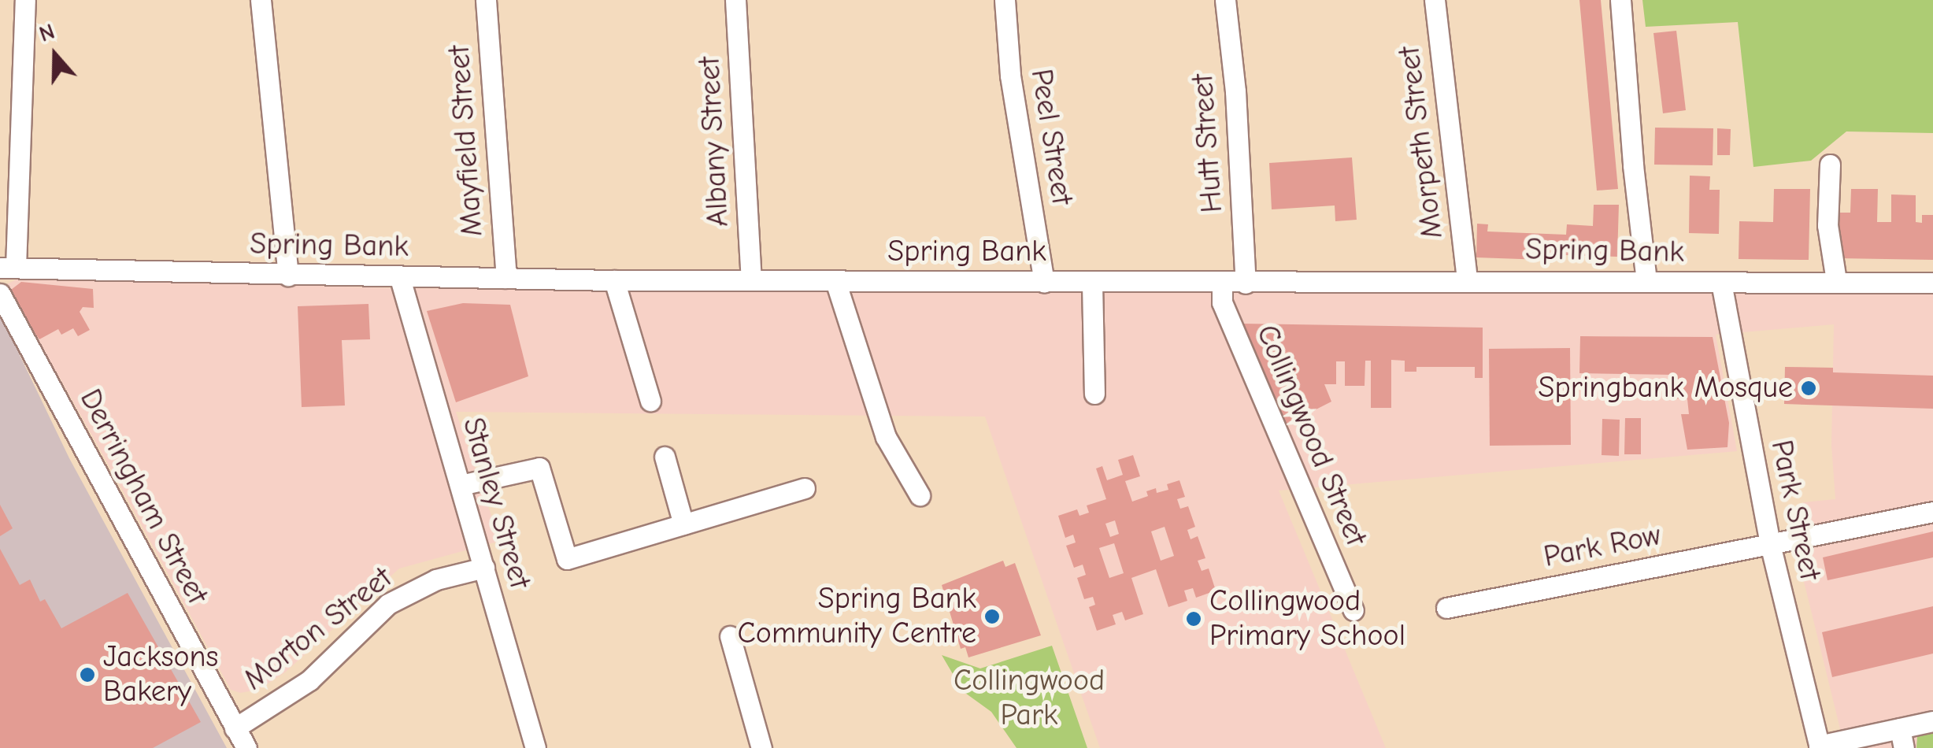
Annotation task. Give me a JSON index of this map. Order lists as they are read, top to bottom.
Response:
{
  "streets": {
    "street": [
      "Peel Street",
      "Mayfield Street",
      "Albany Street",
      "Morpeth Street",
      "Hutt Street",
      "Spring Bank",
      "Collingwood Street",
      "Derringham Street",
      "Stanley Street",
      "Park Street",
      "Park Row",
      "Morton Street"
    ]
  },
  "crossings": [
    ["Peel Street", "Spring Bank"],
    ["Mayfield Street", "Spring Bank"],
    ["Albany Street", "Spring Bank"],
    ["Morpeth Street", "Spring Bank"],
    ["Hutt Street", "Spring Bank"],
    ["Spring Bank", "Collingwood Street"],
    ["Spring Bank", "Stanley Street"],
    ["Spring Bank", "Park Street"],
    ["Derringham Street", "Morton Street"],
    ["Stanley Street", "Morton Street"],
    ["Park Street", "Park Row"]
  ],
  "parks": ["Collingwood Park"],
  "places": [
    "Springbank Mosque",
    "Spring Bank Community Centre",
    "Collingwood Primary School",
    "Jacksons Bakery"
  ],
  "north": "top"
}
